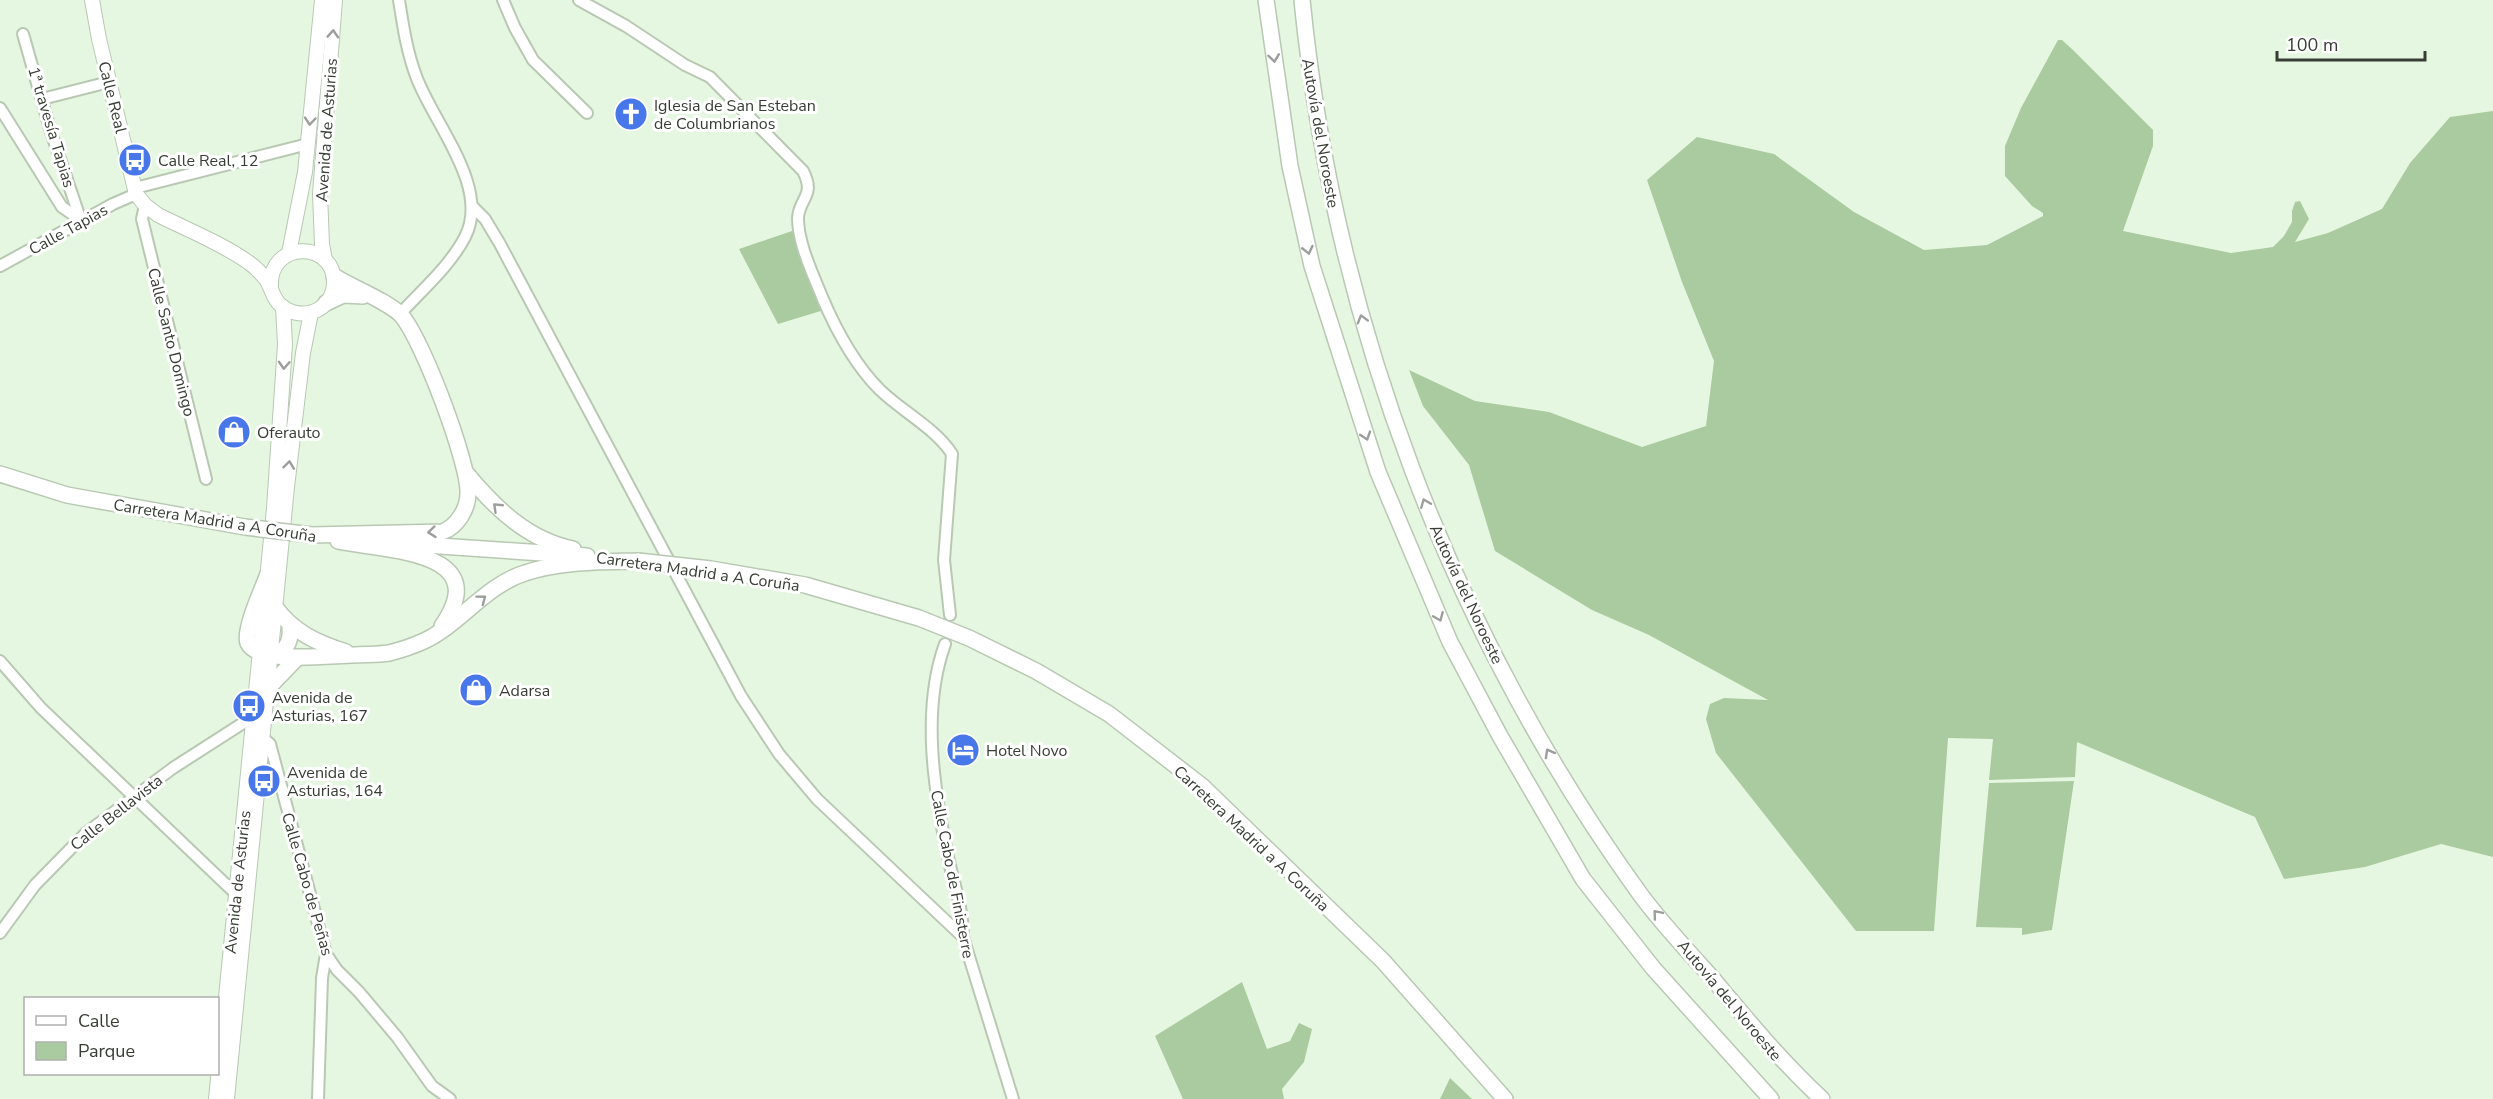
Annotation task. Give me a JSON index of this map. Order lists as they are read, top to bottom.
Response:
{
  "streets": {
    "highway": ["Autovía del Noroeste", "Carretera Madrid a A Coruña"],
    "main road": ["Calle Real", "Avenida de Asturias"],
    "street": [
      "1ª travesía Tapias",
      "Calle Tapias",
      "Calle Santo Domingo",
      "Calle Bellavista",
      "Calle Cabo de Finisterre",
      "Calle Cabo de Peñas"
    ]
  },
  "crossings": [
    ["Calle Real", "Calle Tapias"],
    ["Calle Real", "Calle Santo Domingo"],
    ["1ª travesía Tapias", "Calle Tapias"],
    ["Avenida de Asturias", "Calle Tapias"],
    ["Avenida de Asturias", "Calle Bellavista"],
    ["Avenida de Asturias", "Calle Cabo de Peñas"],
    ["Calle Tapias", "Calle Santo Domingo"]
  ],
  "places": {
    "church": ["Iglesia de San Esteban de Columbrianos"],
    "bus stop": ["Calle Real, 12", "Avenida de Asturias, 167", "Avenida de Asturias, 164"],
    "shop": ["Oferauto", "Adarsa"],
    "hotel": ["Hotel Novo"]
  },
  "legend": ["Calle", "Parque"],
  "scale_bar": "100 m"
}
